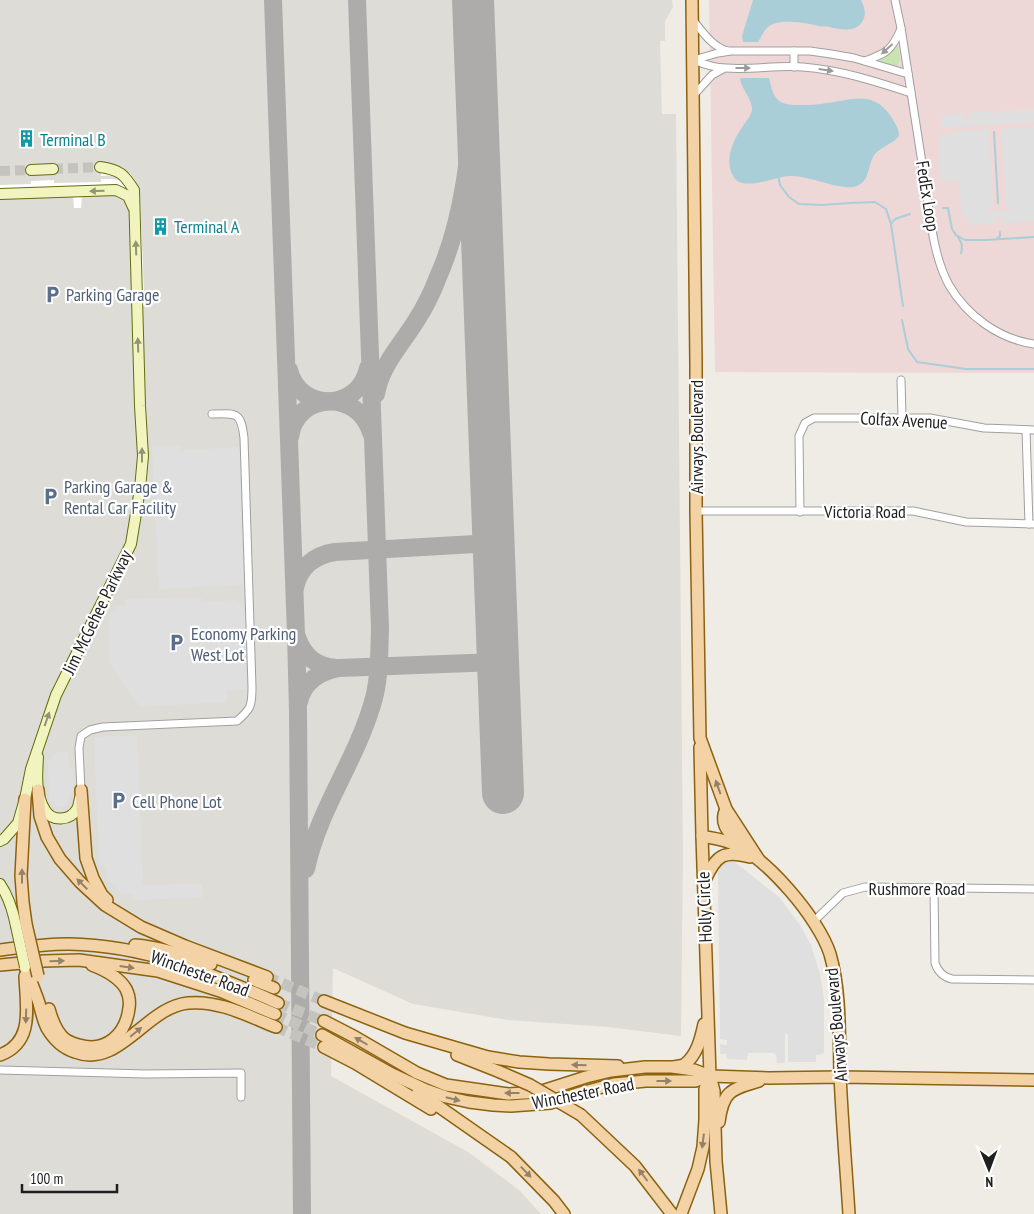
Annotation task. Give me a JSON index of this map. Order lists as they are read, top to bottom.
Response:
{
  "streets": {
    "main road": [
      "Airways Boulevard",
      "Jim McGehee Parkway",
      "Holly Circle",
      "Winchester Road"
    ],
    "street": [
      "FedEx Loop",
      "Colfax Avenue",
      "Victoria Road",
      "Rushmore Road"
    ]
  },
  "crossings": [
    ["Colfax Avenue", "Victoria Road"],
    ["Airways Boulevard", "Victoria Road"],
    ["Airways Boulevard", "Rushmore Road"],
    ["Airways Boulevard", "Holly Circle"],
    ["Airways Boulevard", "Winchester Road"],
    ["Holly Circle", "Winchester Road"]
  ],
  "one_way": ["Jim McGehee Parkway"],
  "places": {
    "building": ["Terminal B", "Terminal A"],
    "parking": [
      "Parking Garage",
      "Parking Garage & Rental Car Facility",
      "Economy Parking West Lot",
      "Cell Phone Lot"
    ]
  },
  "scale_bar": "100 m",
  "north": "bottom"
}
